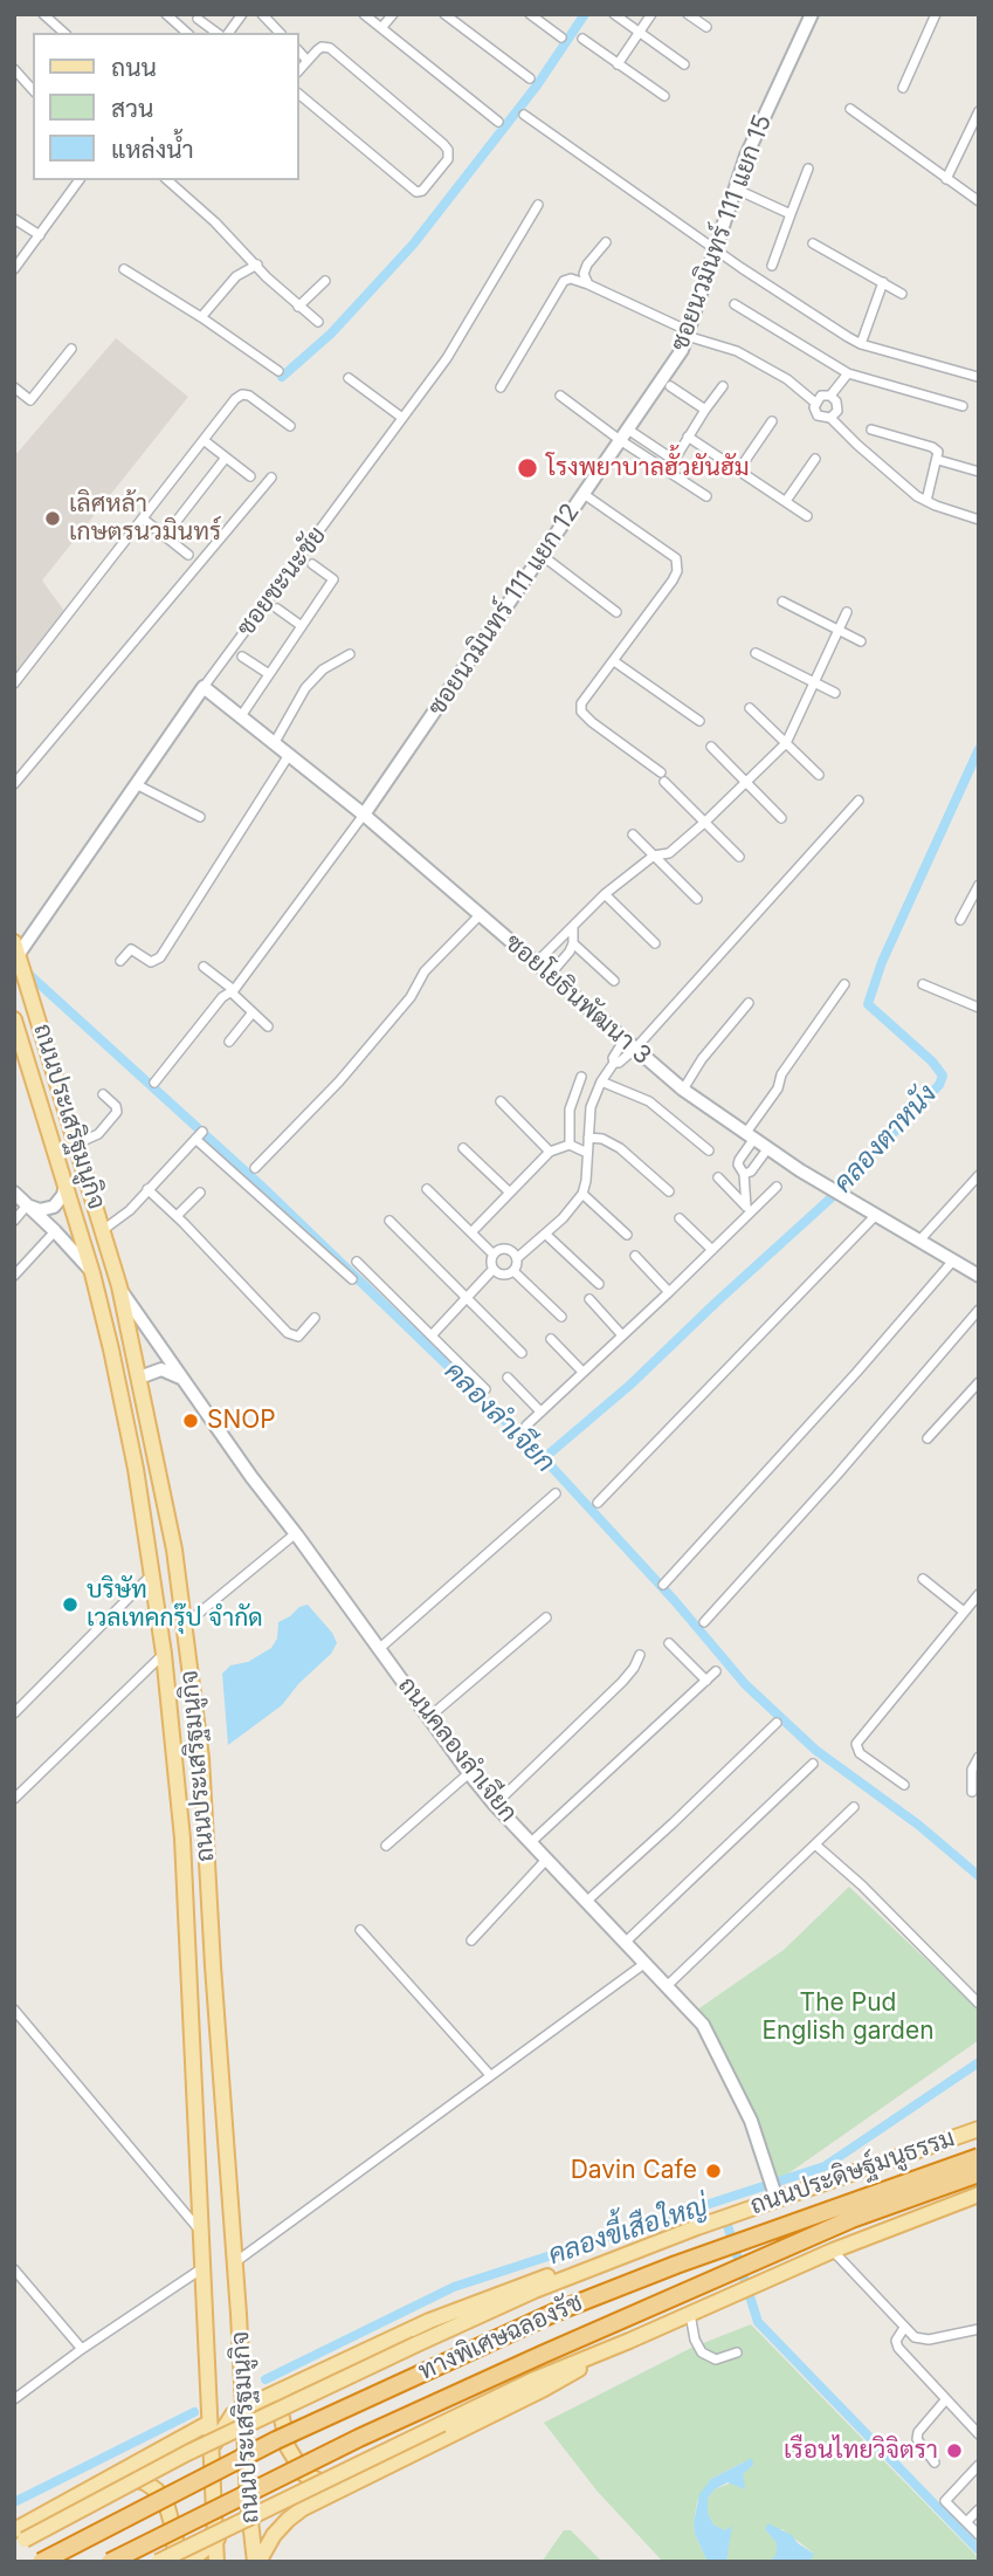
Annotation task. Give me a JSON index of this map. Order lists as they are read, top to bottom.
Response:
{
  "streets": {
    "highway": ["ทางพิเศษฉลองรัช"],
    "main road": ["ถนนประเสริฐมนูกิจ", "ถนนประดิษฐ์มนูธรรม"],
    "street": [
      "ซอยนวมินทร์ 111 แยก 15",
      "ซอยชะนะชัย",
      "ซอยนวมินทร์ 111 แยก 12",
      "ซอยโยธินพัฒนา 3",
      "ถนนคลองลำเจียก"
    ]
  },
  "crossings": [
    ["ซอยนวมินทร์ 111 แยก 15", "ซอยนวมินทร์ 111 แยก 12"],
    ["ซอยชะนะชัย", "ซอยโยธินพัฒนา 3"],
    ["ซอยชะนะชัย", "ถนนประเสริฐมนูกิจ"],
    ["ซอยนวมินทร์ 111 แยก 12", "ซอยโยธินพัฒนา 3"],
    ["ถนนประเสริฐมนูกิจ", "ถนนคลองลำเจียก"],
    ["ถนนคลองลำเจียก", "ถนนประดิษฐ์มนูธรรม"]
  ],
  "water": ["คลองตาหนัง", "คลองลำเจียก", "คลองขี้เสือใหญ่"],
  "parks": ["The Pud English garden"],
  "places": [
    "โรงพยาบาลฮั้วยันฮัม",
    "เลิศหล้า เกษตรนวมินทร์",
    "SNOP",
    "บริษัท เวลเทคกรุ๊ป จำกัด",
    "Davin Cafe",
    "เรือนไทยวิจิตรา"
  ],
  "legend": ["ถนน", "สวน", "แหล่งน้ำ"]
}
